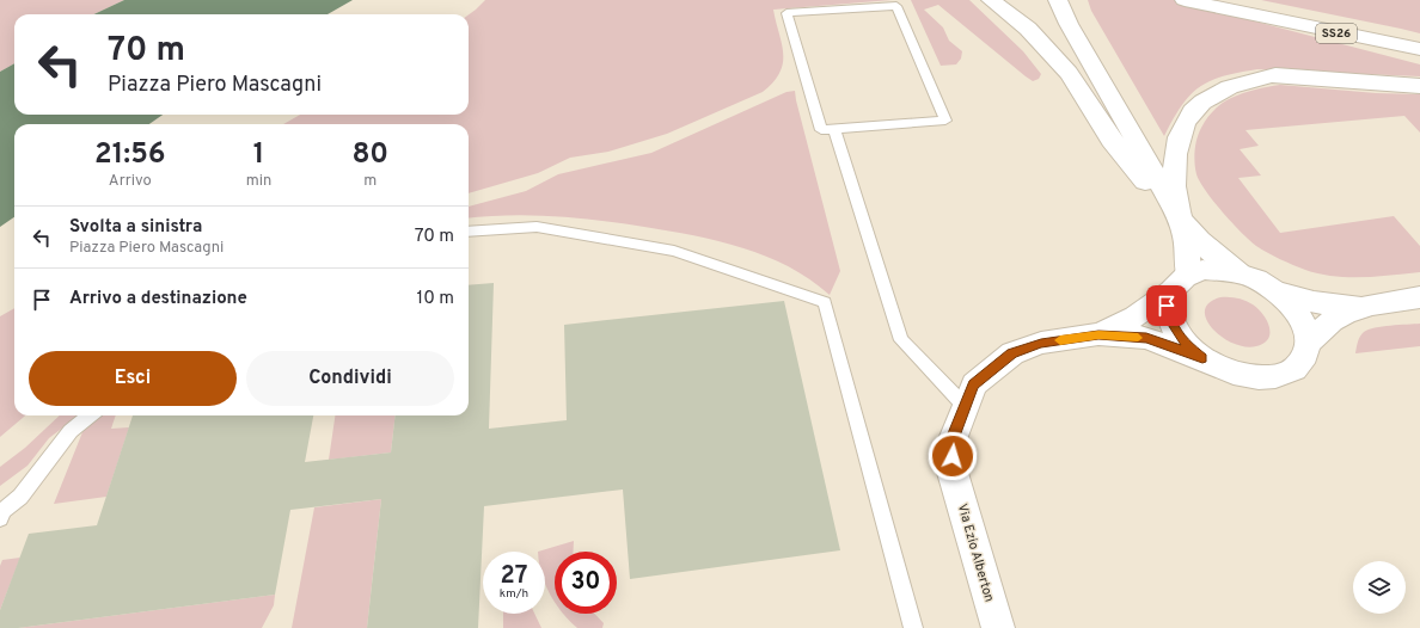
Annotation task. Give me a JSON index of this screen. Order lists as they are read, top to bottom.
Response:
{
  "streets": {
    "main road": ["SS26", "Via Ezio Alberton"]
  },
  "page": {
    "turn": ["70 m", "Piazza Piero Mascagni"],
    "eta": [
      "21:56",
      "Arrivo",
      "1",
      "min",
      "80",
      "m"
    ],
    "list": [
      {
        "name": "Svolta a sinistra",
        "note": "Piazza Piero Mascagni",
        "value": "70 m"
      },
      {
        "name": "Arrivo a destinazione",
        "value": "10 m"
      }
    ],
    "buttons": ["Esci", "Condividi"],
    "speed": "27 km/h",
    "limit": "30"
  }
}
